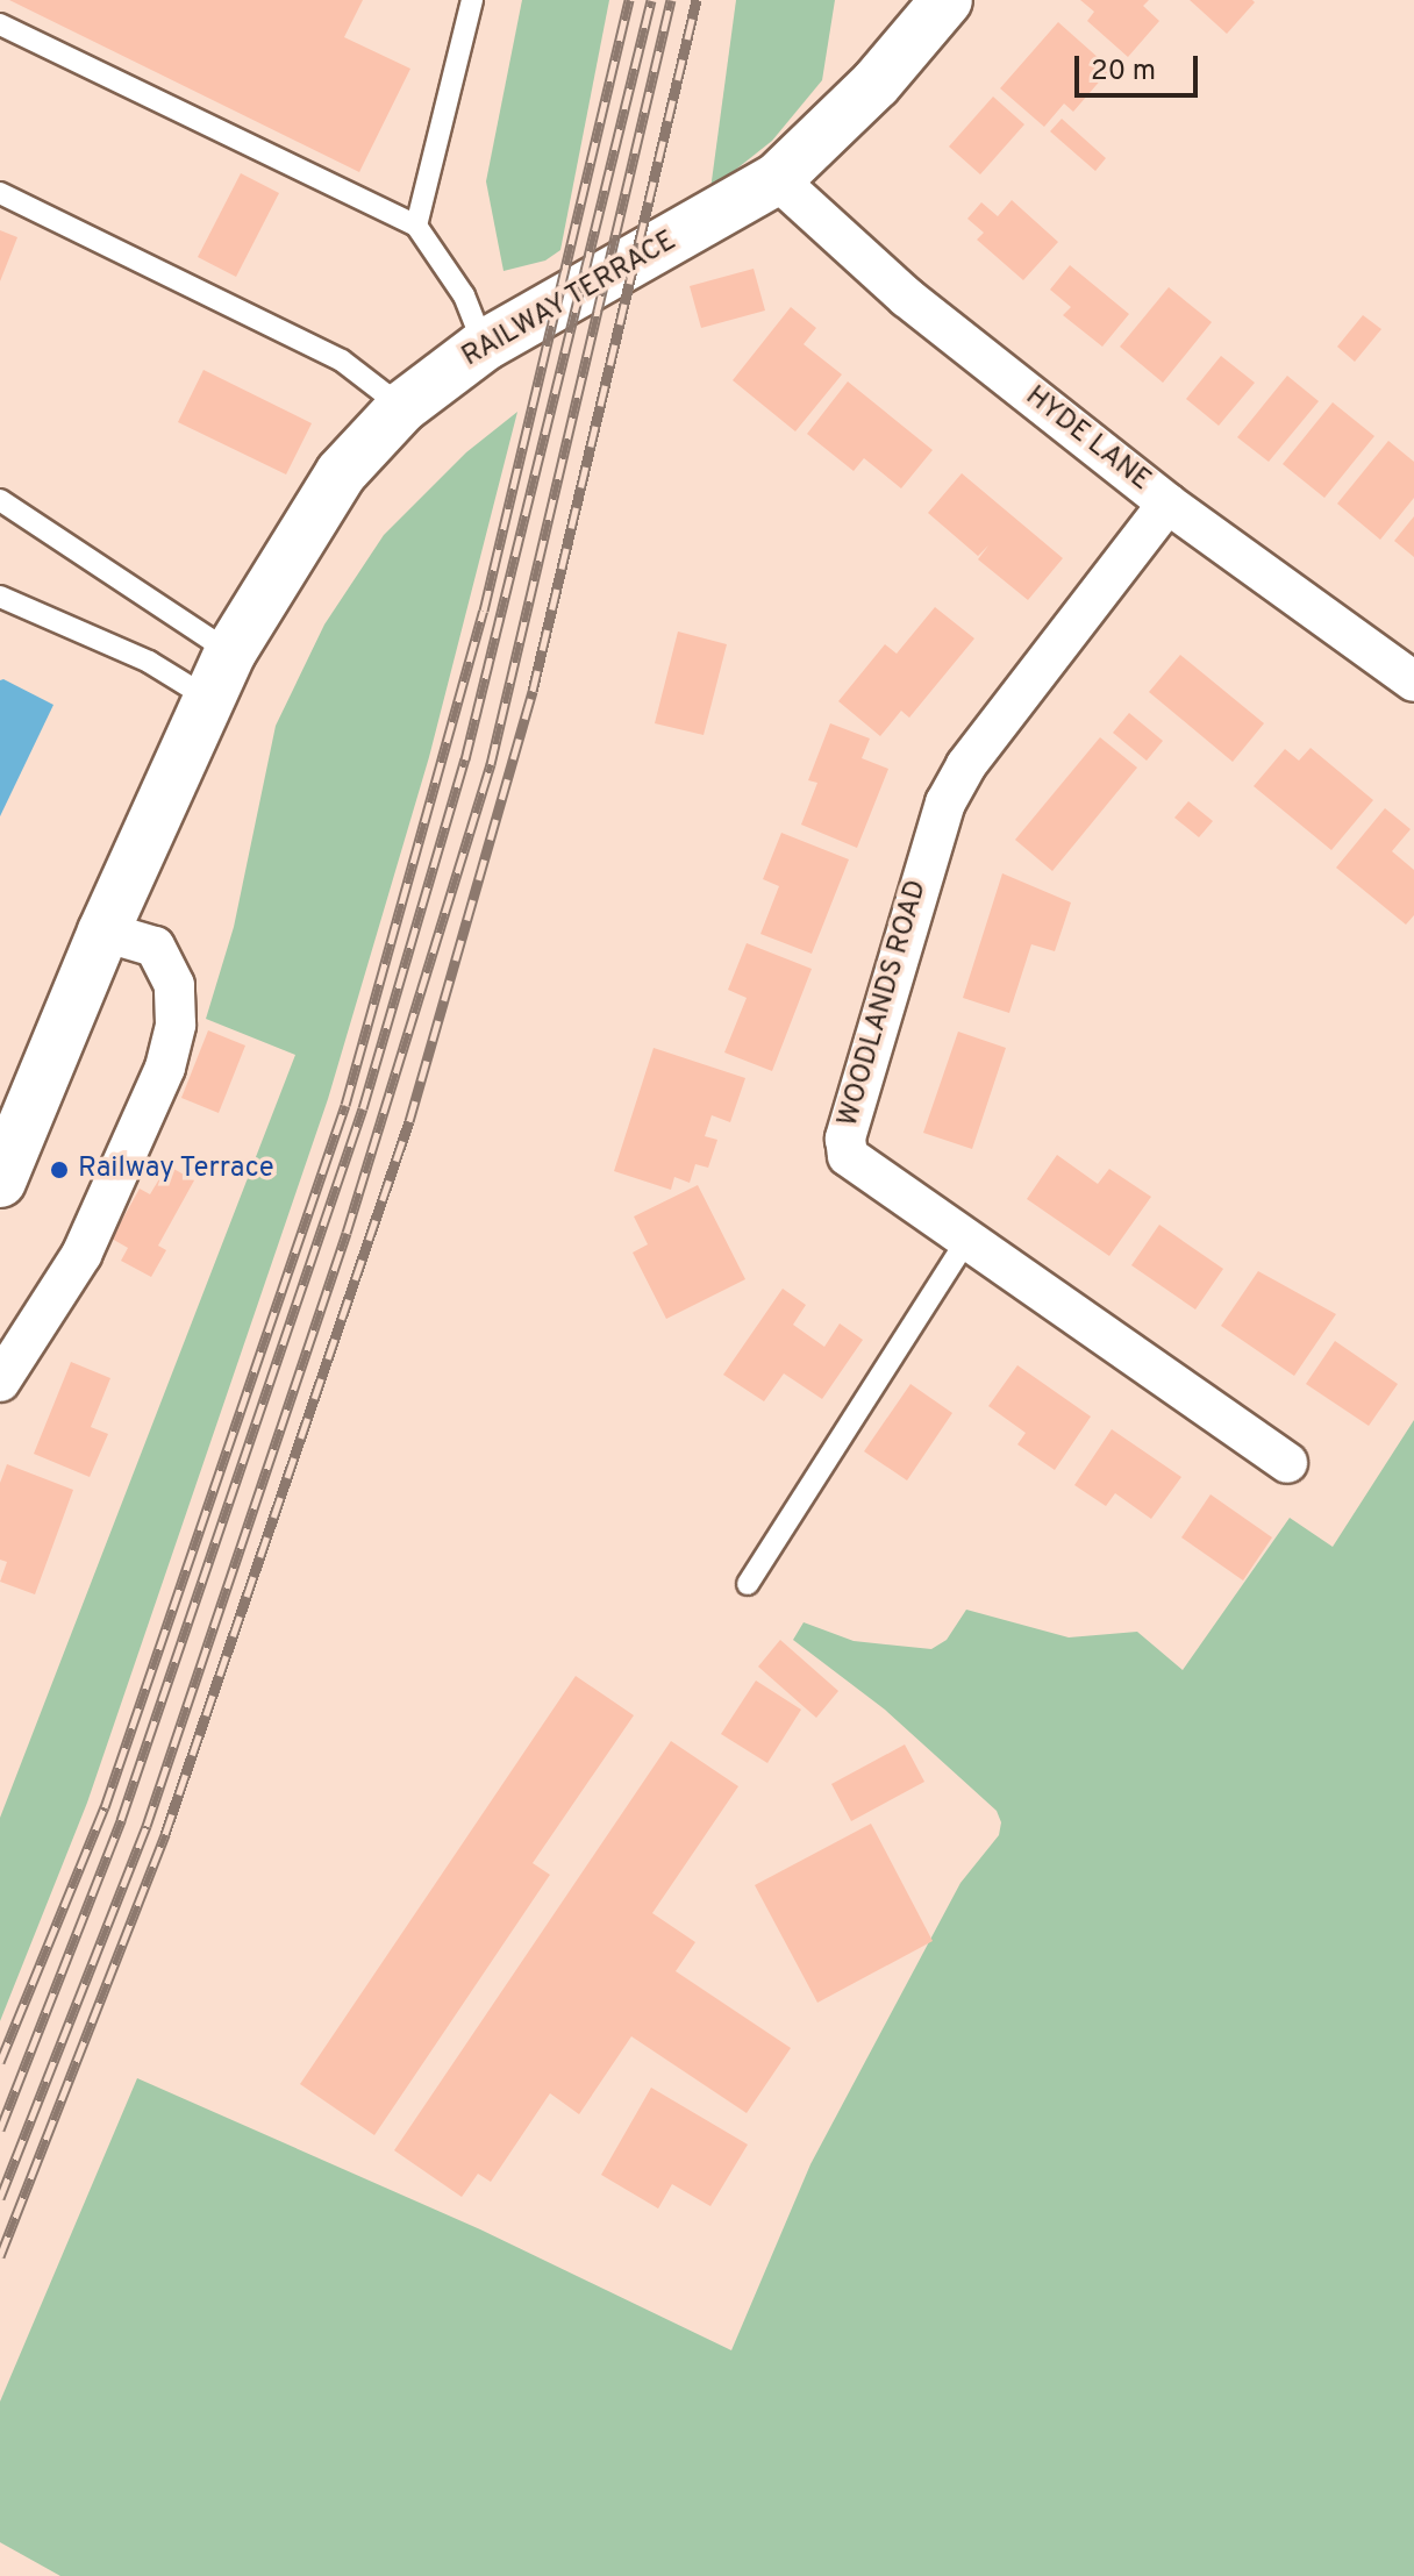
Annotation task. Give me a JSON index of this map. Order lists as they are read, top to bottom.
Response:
{
  "streets": {
    "street": ["RAILWAY TERRACE", "HYDE LANE", "WOODLANDS ROAD"]
  },
  "crossings": [
    ["RAILWAY TERRACE", "HYDE LANE"],
    ["HYDE LANE", "WOODLANDS ROAD"]
  ],
  "places": ["Railway Terrace"],
  "scale_bar": "20 m"
}
